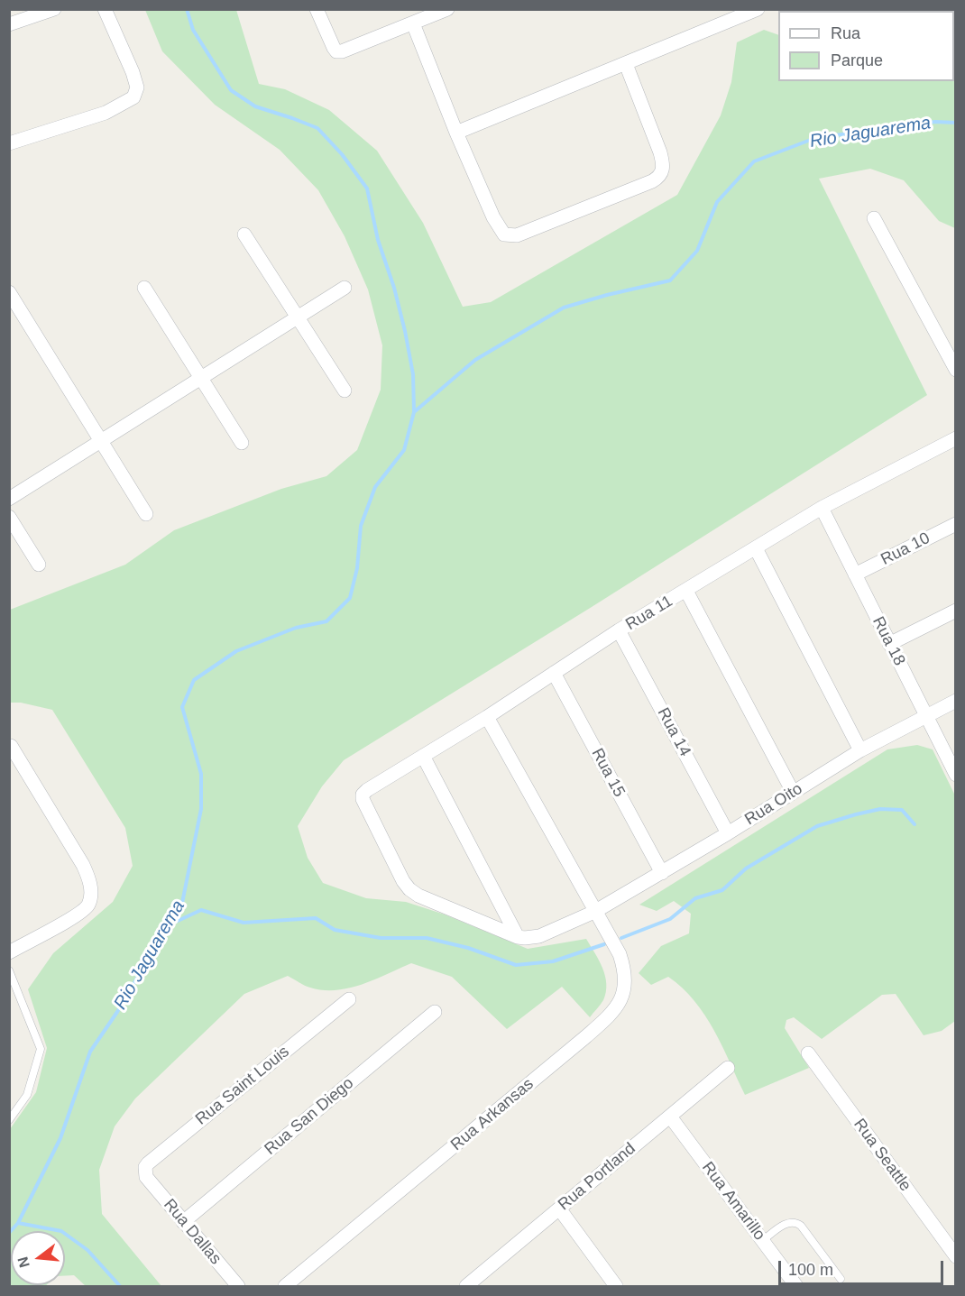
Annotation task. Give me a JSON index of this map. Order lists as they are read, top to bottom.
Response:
{
  "streets": {
    "street": [
      "Rua 10",
      "Rua 11",
      "Rua 18",
      "Rua 14",
      "Rua 15",
      "Rua Oito",
      "Rua Saint Louis",
      "Rua Arkansas",
      "Rua San Diego",
      "Rua Seattle",
      "Rua Portland",
      "Rua Amarillo",
      "Rua Dallas"
    ]
  },
  "crossings": [
    ["Rua 10", "Rua 18"],
    ["Rua 11", "Rua 18"],
    ["Rua 11", "Rua 14"],
    ["Rua 11", "Rua 15"],
    ["Rua 11", "Rua Oito"],
    ["Rua 11", "Rua Arkansas"],
    ["Rua 18", "Rua Oito"],
    ["Rua 14", "Rua Oito"],
    ["Rua 15", "Rua Oito"],
    ["Rua Oito", "Rua Arkansas"],
    ["Rua Saint Louis", "Rua Dallas"],
    ["Rua San Diego", "Rua Dallas"],
    ["Rua Portland", "Rua Amarillo"]
  ],
  "water": ["Rio Jaguarema"],
  "legend": ["Rua", "Parque"],
  "scale_bar": "100 m",
  "north": "left"
}
